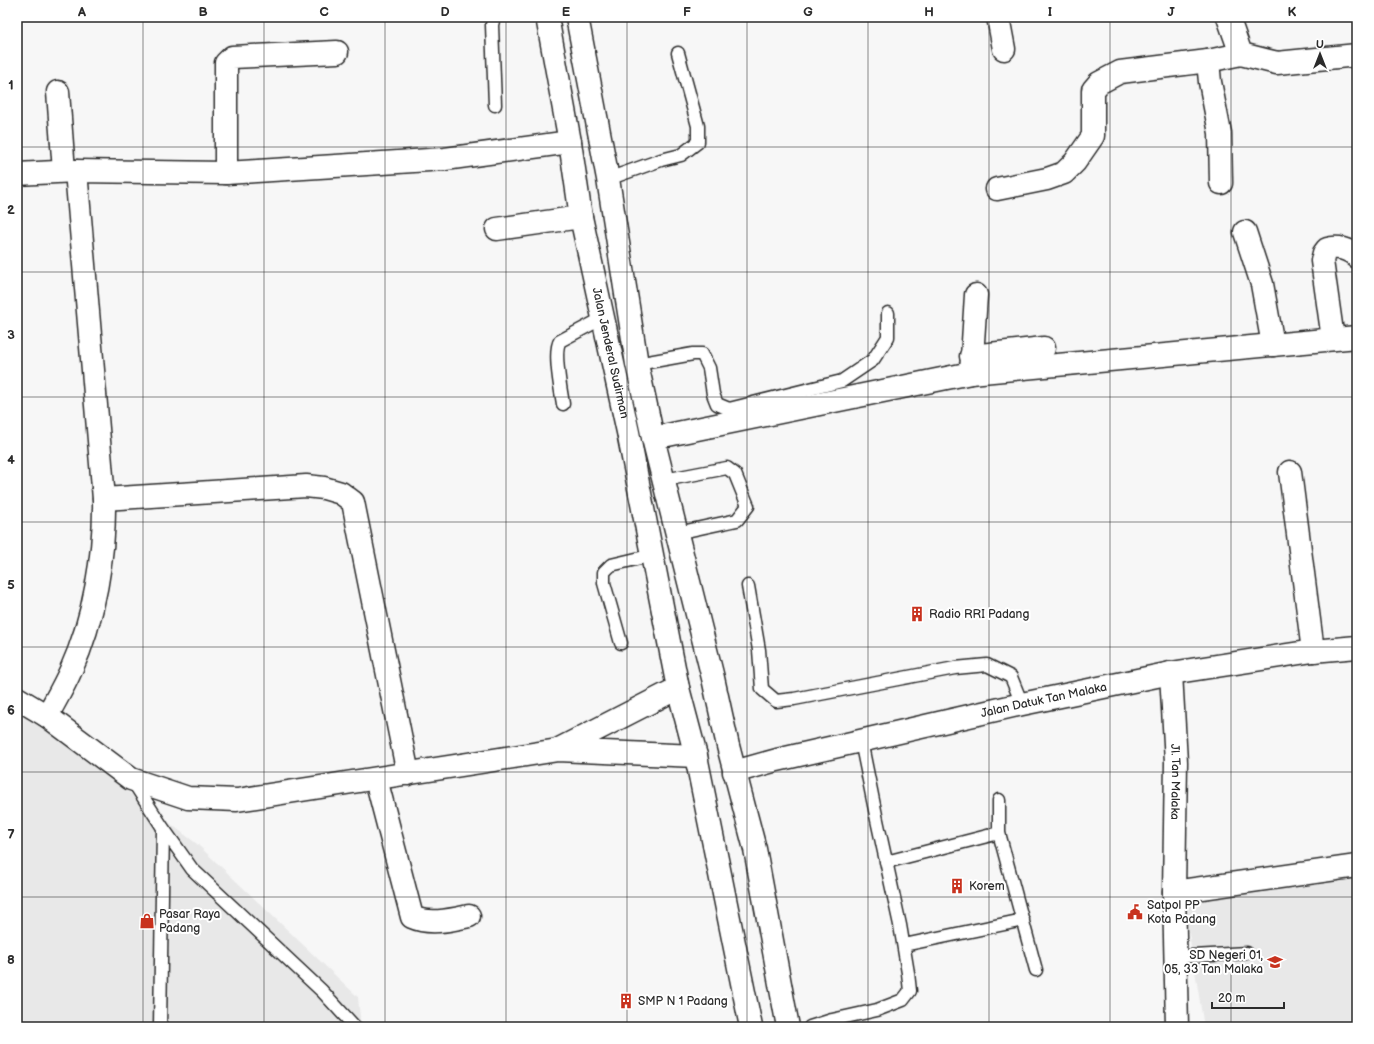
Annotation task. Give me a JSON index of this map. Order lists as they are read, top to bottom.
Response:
{
  "streets": {
    "street": ["Jalan Jenderal Sudirman", "Jalan Datuk Tan Malaka", "Jl. Tan Malaka"]
  },
  "crossings": [
    ["Jalan Datuk Tan Malaka", "Jl. Tan Malaka"]
  ],
  "places": {
    "building": ["Radio RRI Padang", "Korem", "SMP N 1 Padang"],
    "public building": ["Satpol PP Kota Padang"],
    "shop": ["Pasar Raya Padang"],
    "school or university": ["SD Negeri 01, 05, 33 Tan Malaka"]
  },
  "scale_bar": "20 m",
  "north": "top",
  "grid": {
    "columns": [
      "A",
      "B",
      "C",
      "D",
      "E",
      "F",
      "G",
      "H",
      "I",
      "J",
      "K"
    ],
    "rows": [
      "1",
      "2",
      "3",
      "4",
      "5",
      "6",
      "7",
      "8"
    ]
  }
}
